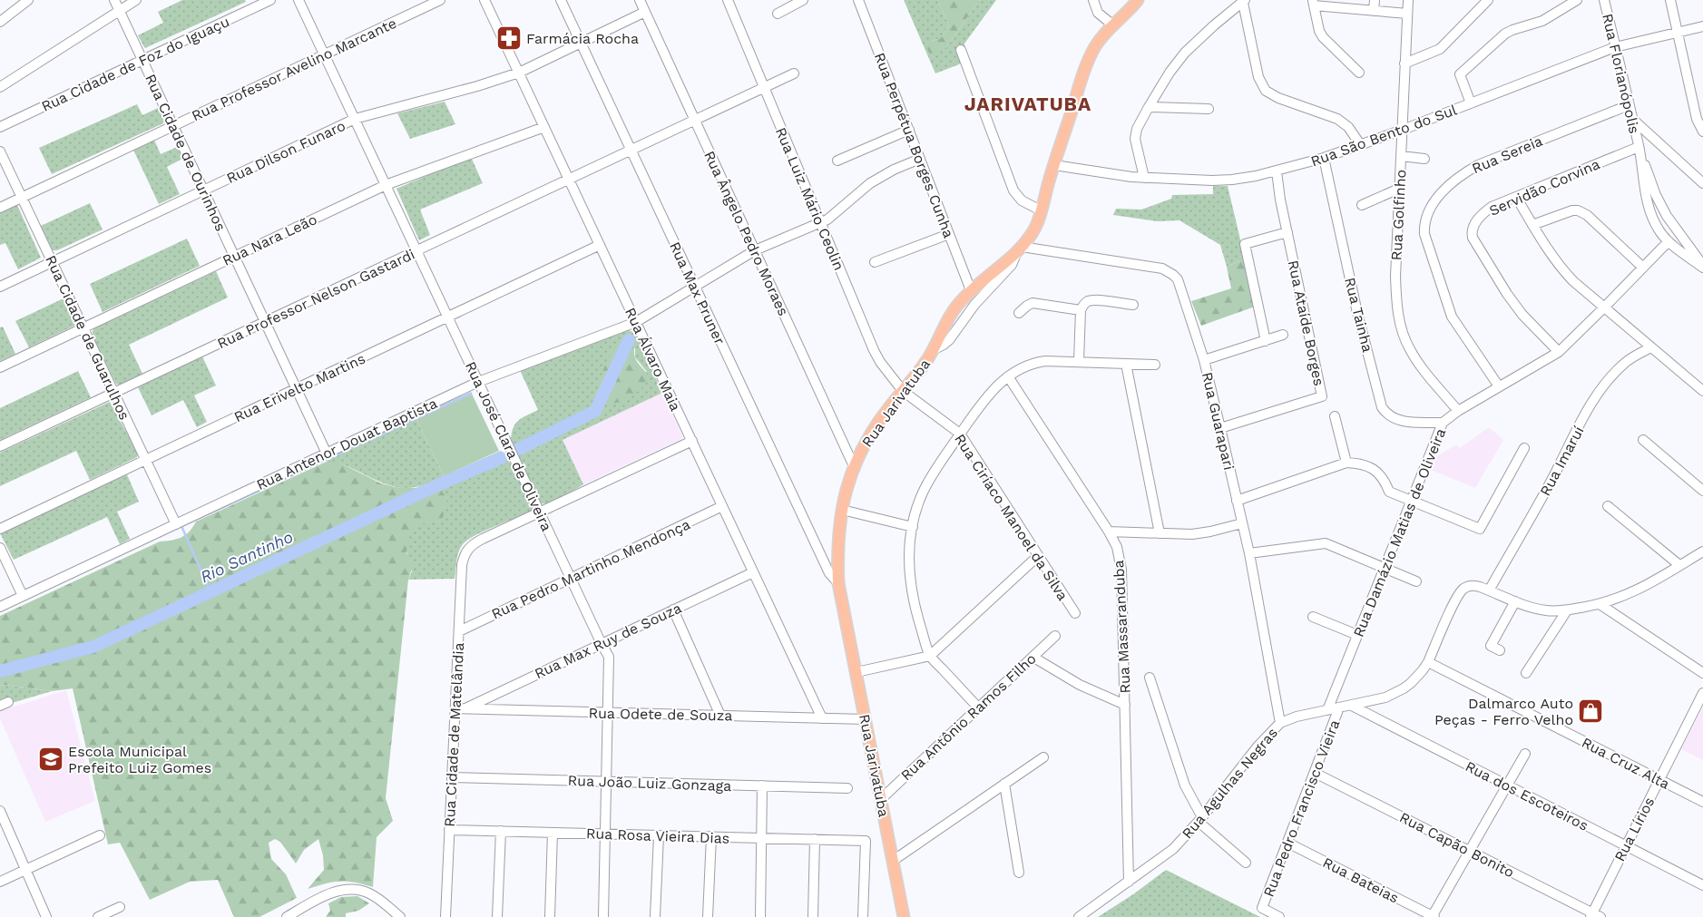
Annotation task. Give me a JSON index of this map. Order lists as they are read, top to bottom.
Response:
{
  "streets": {
    "main road": ["Rua Jarivatuba"],
    "street": [
      "Rua Cidade de Foz do Iguaçu",
      "Rua Professor Avelino Marcante",
      "Rua Florianópolis",
      "Rua São Bento do Sul",
      "Rua Perpétua Borges Cunha",
      "Rua Dilson Funaro",
      "Rua Cidade de Ourinhos",
      "Rua Sereia",
      "Servidão Corvina",
      "Rua Luiz Mário Ceolin",
      "Rua Golfinho",
      "Rua Ângelo Pedro Moraes",
      "Rua Nara Leão",
      "Rua Max Pruner",
      "Rua Professor Nelson Gastardi",
      "Rua Tainha",
      "Rua Ataíde Borges",
      "Rua Cidade de Guarulhos",
      "Rua Álvaro Maia",
      "Rua Erivelto Martins",
      "Rua Guarapari",
      "Rua Antenor Douat Baptista",
      "Rua José Clara de Oliveira",
      "Rua Imaruí",
      "Rua Ciríaco Manoel da Silva",
      "Rua Damázio Matias de Oliveira",
      "Rua Pedro Martinho Mendonça",
      "Rua Massaranduba",
      "Rua Max Ruy de Souza",
      "Rua Odete de Souza",
      "Rua Antônio Ramos Filho",
      "Rua Cidade de Matelândia",
      "Rua Cruz Alta",
      "Rua João Luiz Gonzaga",
      "Rua Agulhas Negras",
      "Rua dos Escoteiros",
      "Rua Pedro Francisco Vieira",
      "Rua Lírios",
      "Rua Rosa Vieira Dias",
      "Rua Capão Bonito",
      "Rua Bateias"
    ]
  },
  "crossings": [
    ["Rua Cidade de Foz do Iguaçu", "Rua Cidade de Ourinhos"],
    ["Rua Professor Avelino Marcante", "Rua Cidade de Ourinhos"],
    ["Rua Professor Avelino Marcante", "Rua Cidade de Guarulhos"],
    ["Rua Professor Avelino Marcante", "Rua José Clara de Oliveira"],
    ["Rua Florianópolis", "Rua São Bento do Sul"],
    ["Rua Florianópolis", "Rua Sereia"],
    ["Rua Florianópolis", "Servidão Corvina"],
    ["Rua Florianópolis", "Rua Damázio Matias de Oliveira"],
    ["Rua São Bento do Sul", "Rua Golfinho"],
    ["Rua São Bento do Sul", "Rua Tainha"],
    ["Rua São Bento do Sul", "Rua Ataíde Borges"],
    ["Rua São Bento do Sul", "Rua Jarivatuba"],
    ["Rua Perpétua Borges Cunha", "Rua Jarivatuba"],
    ["Rua Perpétua Borges Cunha", "Rua Antenor Douat Baptista"],
    ["Rua Dilson Funaro", "Rua Cidade de Ourinhos"],
    ["Rua Dilson Funaro", "Rua Ângelo Pedro Moraes"],
    ["Rua Dilson Funaro", "Rua Max Pruner"],
    ["Rua Dilson Funaro", "Rua Cidade de Guarulhos"],
    ["Rua Dilson Funaro", "Rua Álvaro Maia"],
    ["Rua Dilson Funaro", "Rua José Clara de Oliveira"],
    ["Rua Cidade de Ourinhos", "Rua Nara Leão"],
    ["Rua Cidade de Ourinhos", "Rua Professor Nelson Gastardi"],
    ["Rua Cidade de Ourinhos", "Rua Erivelto Martins"],
    ["Rua Cidade de Ourinhos", "Rua Antenor Douat Baptista"],
    ["Rua Sereia", "Rua Damázio Matias de Oliveira"],
    ["Servidão Corvina", "Rua Damázio Matias de Oliveira"],
    ["Rua Luiz Mário Ceolin", "Rua Professor Nelson Gastardi"],
    ["Rua Luiz Mário Ceolin", "Rua Jarivatuba"],
    ["Rua Luiz Mário Ceolin", "Rua Antenor Douat Baptista"],
    ["Rua Luiz Mário Ceolin", "Rua Ciríaco Manoel da Silva"],
    ["Rua Golfinho", "Rua Damázio Matias de Oliveira"],
    ["Rua Ângelo Pedro Moraes", "Rua Professor Nelson Gastardi"],
    ["Rua Ângelo Pedro Moraes", "Rua Jarivatuba"],
    ["Rua Ângelo Pedro Moraes", "Rua Antenor Douat Baptista"],
    ["Rua Nara Leão", "Rua Cidade de Guarulhos"],
    ["Rua Nara Leão", "Rua Álvaro Maia"],
    ["Rua Nara Leão", "Rua José Clara de Oliveira"],
    ["Rua Max Pruner", "Rua Professor Nelson Gastardi"],
    ["Rua Max Pruner", "Rua Jarivatuba"],
    ["Rua Max Pruner", "Rua Antenor Douat Baptista"],
    ["Rua Professor Nelson Gastardi", "Rua Cidade de Guarulhos"],
    ["Rua Professor Nelson Gastardi", "Rua Álvaro Maia"],
    ["Rua Professor Nelson Gastardi", "Rua José Clara de Oliveira"],
    ["Rua Tainha", "Rua Damázio Matias de Oliveira"],
    ["Rua Ataíde Borges", "Rua Guarapari"],
    ["Rua Cidade de Guarulhos", "Rua Erivelto Martins"],
    ["Rua Cidade de Guarulhos", "Rua Antenor Douat Baptista"],
    ["Rua Álvaro Maia", "Rua Erivelto Martins"],
    ["Rua Álvaro Maia", "Rua Antenor Douat Baptista"],
    ["Rua Álvaro Maia", "Rua Pedro Martinho Mendonça"],
    ["Rua Álvaro Maia", "Rua Max Ruy de Souza"],
    ["Rua Álvaro Maia", "Rua Odete de Souza"],
    ["Rua Erivelto Martins", "Rua José Clara de Oliveira"],
    ["Rua Jarivatuba", "Rua Guarapari"],
    ["Rua Jarivatuba", "Rua Ciríaco Manoel da Silva"],
    ["Rua Jarivatuba", "Rua Odete de Souza"],
    ["Rua Jarivatuba", "Rua Antônio Ramos Filho"],
    ["Rua Guarapari", "Rua Agulhas Negras"],
    ["Rua Antenor Douat Baptista", "Rua José Clara de Oliveira"],
    ["Rua José Clara de Oliveira", "Rua Pedro Martinho Mendonça"],
    ["Rua José Clara de Oliveira", "Rua Max Ruy de Souza"],
    ["Rua José Clara de Oliveira", "Rua Odete de Souza"],
    ["Rua José Clara de Oliveira", "Rua Cidade de Matelândia"],
    ["Rua José Clara de Oliveira", "Rua João Luiz Gonzaga"],
    ["Rua José Clara de Oliveira", "Rua Rosa Vieira Dias"],
    ["Rua Imaruí", "Rua Agulhas Negras"],
    ["Rua Damázio Matias de Oliveira", "Rua Agulhas Negras"],
    ["Rua Pedro Martinho Mendonça", "Rua Cidade de Matelândia"],
    ["Rua Massaranduba", "Rua Agulhas Negras"],
    ["Rua Max Ruy de Souza", "Rua Odete de Souza"],
    ["Rua Max Ruy de Souza", "Rua Cidade de Matelândia"],
    ["Rua Odete de Souza", "Rua Cidade de Matelândia"],
    ["Rua Cidade de Matelândia", "Rua João Luiz Gonzaga"],
    ["Rua Cidade de Matelândia", "Rua Rosa Vieira Dias"],
    ["Rua Cruz Alta", "Rua Agulhas Negras"],
    ["Rua Cruz Alta", "Rua Lírios"],
    ["Rua Agulhas Negras", "Rua dos Escoteiros"],
    ["Rua Agulhas Negras", "Rua Pedro Francisco Vieira"],
    ["Rua dos Escoteiros", "Rua Lírios"],
    ["Rua Pedro Francisco Vieira", "Rua Capão Bonito"],
    ["Rua Pedro Francisco Vieira", "Rua Bateias"],
    ["Rua Lírios", "Rua Capão Bonito"]
  ],
  "districts": ["JARIVATUBA"],
  "water": ["Rio Santinho"],
  "places": {
    "pharmacy": ["Farmácia Rocha"],
    "shop": ["Dalmarco Auto Peças - Ferro Velho"],
    "school or university": ["Escola Municipal Prefeito Luiz Gomes"]
  }
}
